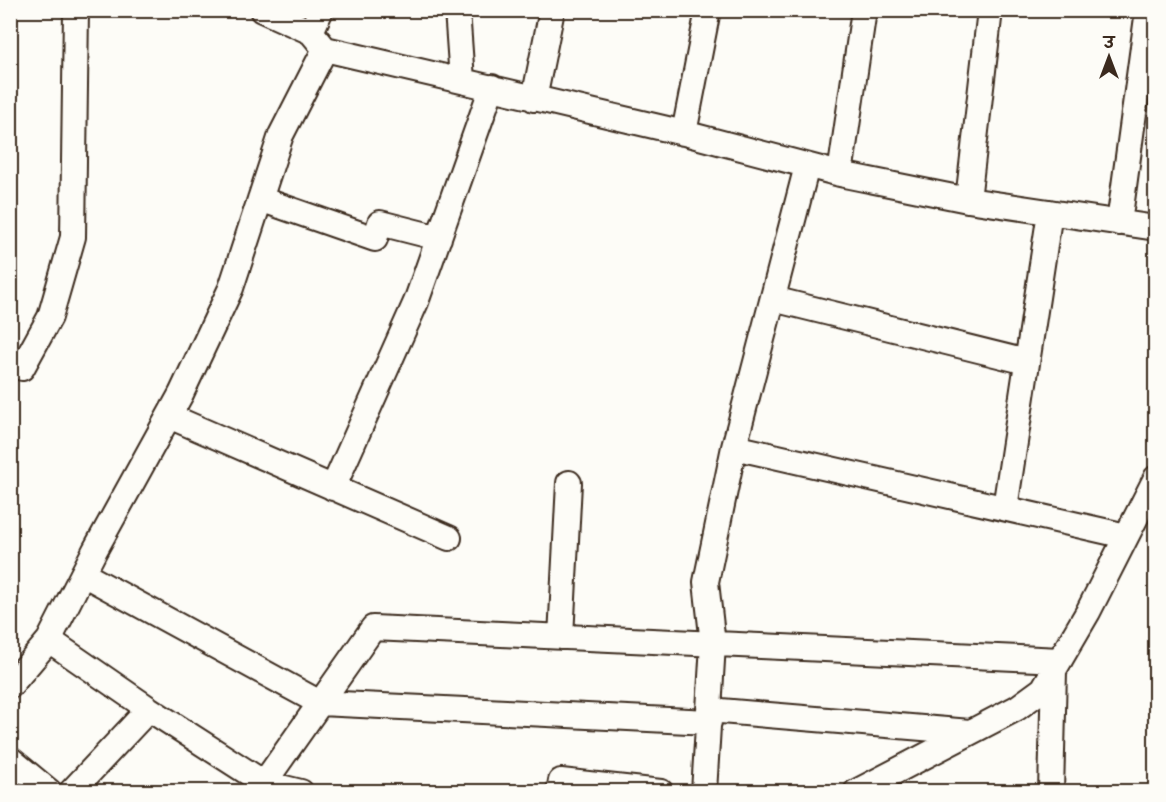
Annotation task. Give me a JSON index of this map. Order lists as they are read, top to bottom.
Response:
{
  "north": "top"
}
